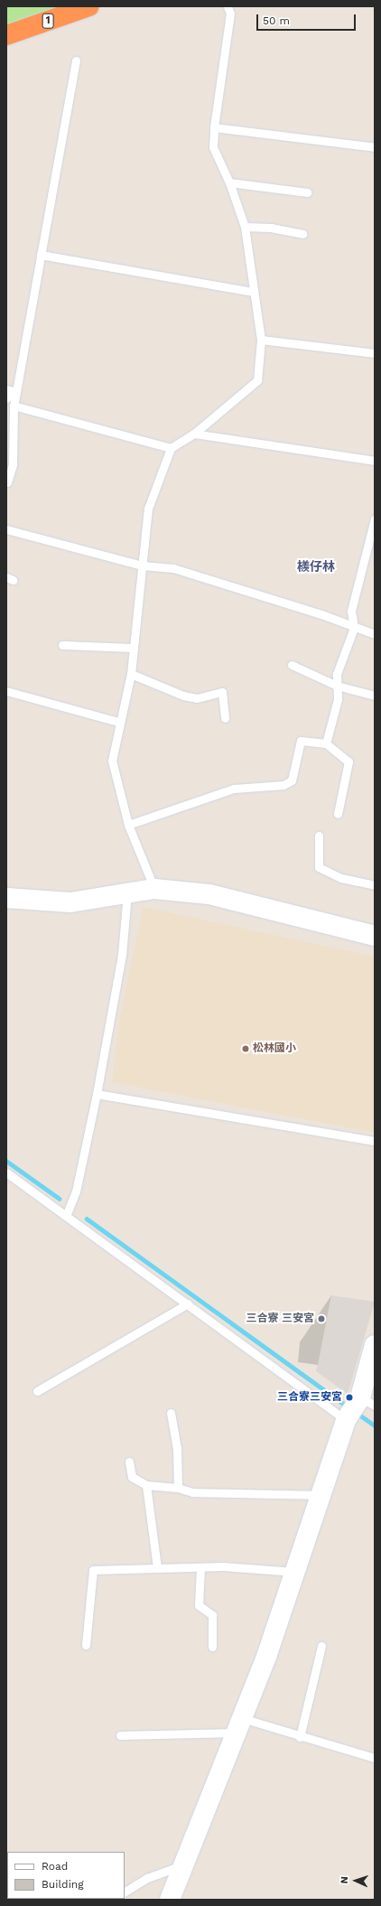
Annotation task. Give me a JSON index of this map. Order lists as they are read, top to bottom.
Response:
{
  "streets": {
    "highway": ["1"]
  },
  "districts": ["檨仔林"],
  "places": ["松林國小", "三合寮 三安宮", "三合寮三安宮"],
  "legend": ["Road", "Building"],
  "scale_bar": "50 m",
  "north": "left"
}
